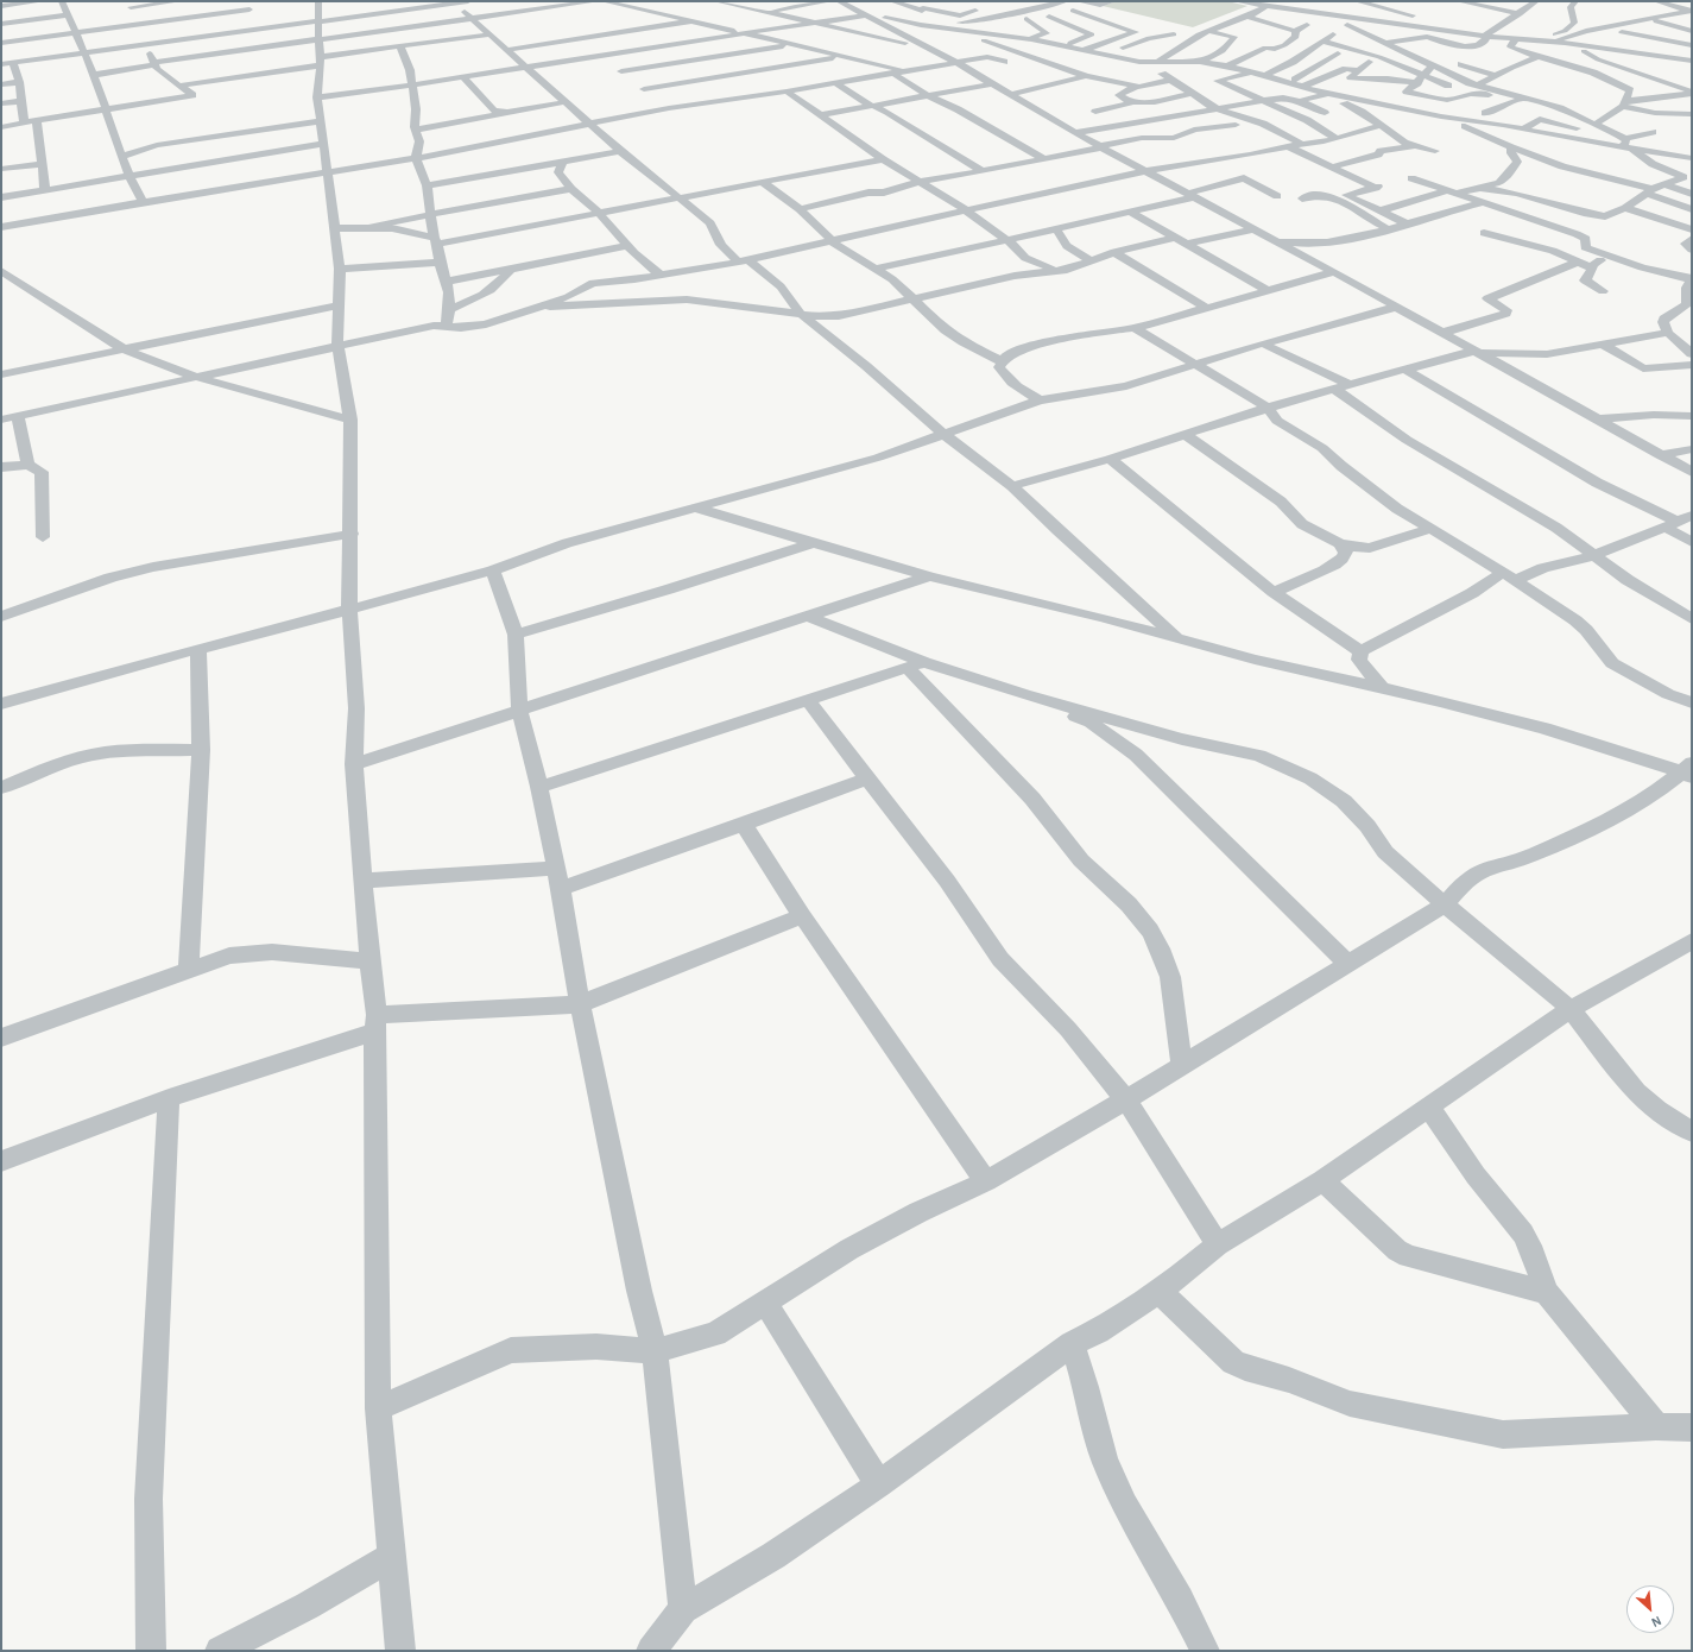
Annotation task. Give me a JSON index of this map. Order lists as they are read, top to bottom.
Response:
{
  "north": "bottom right"
}
